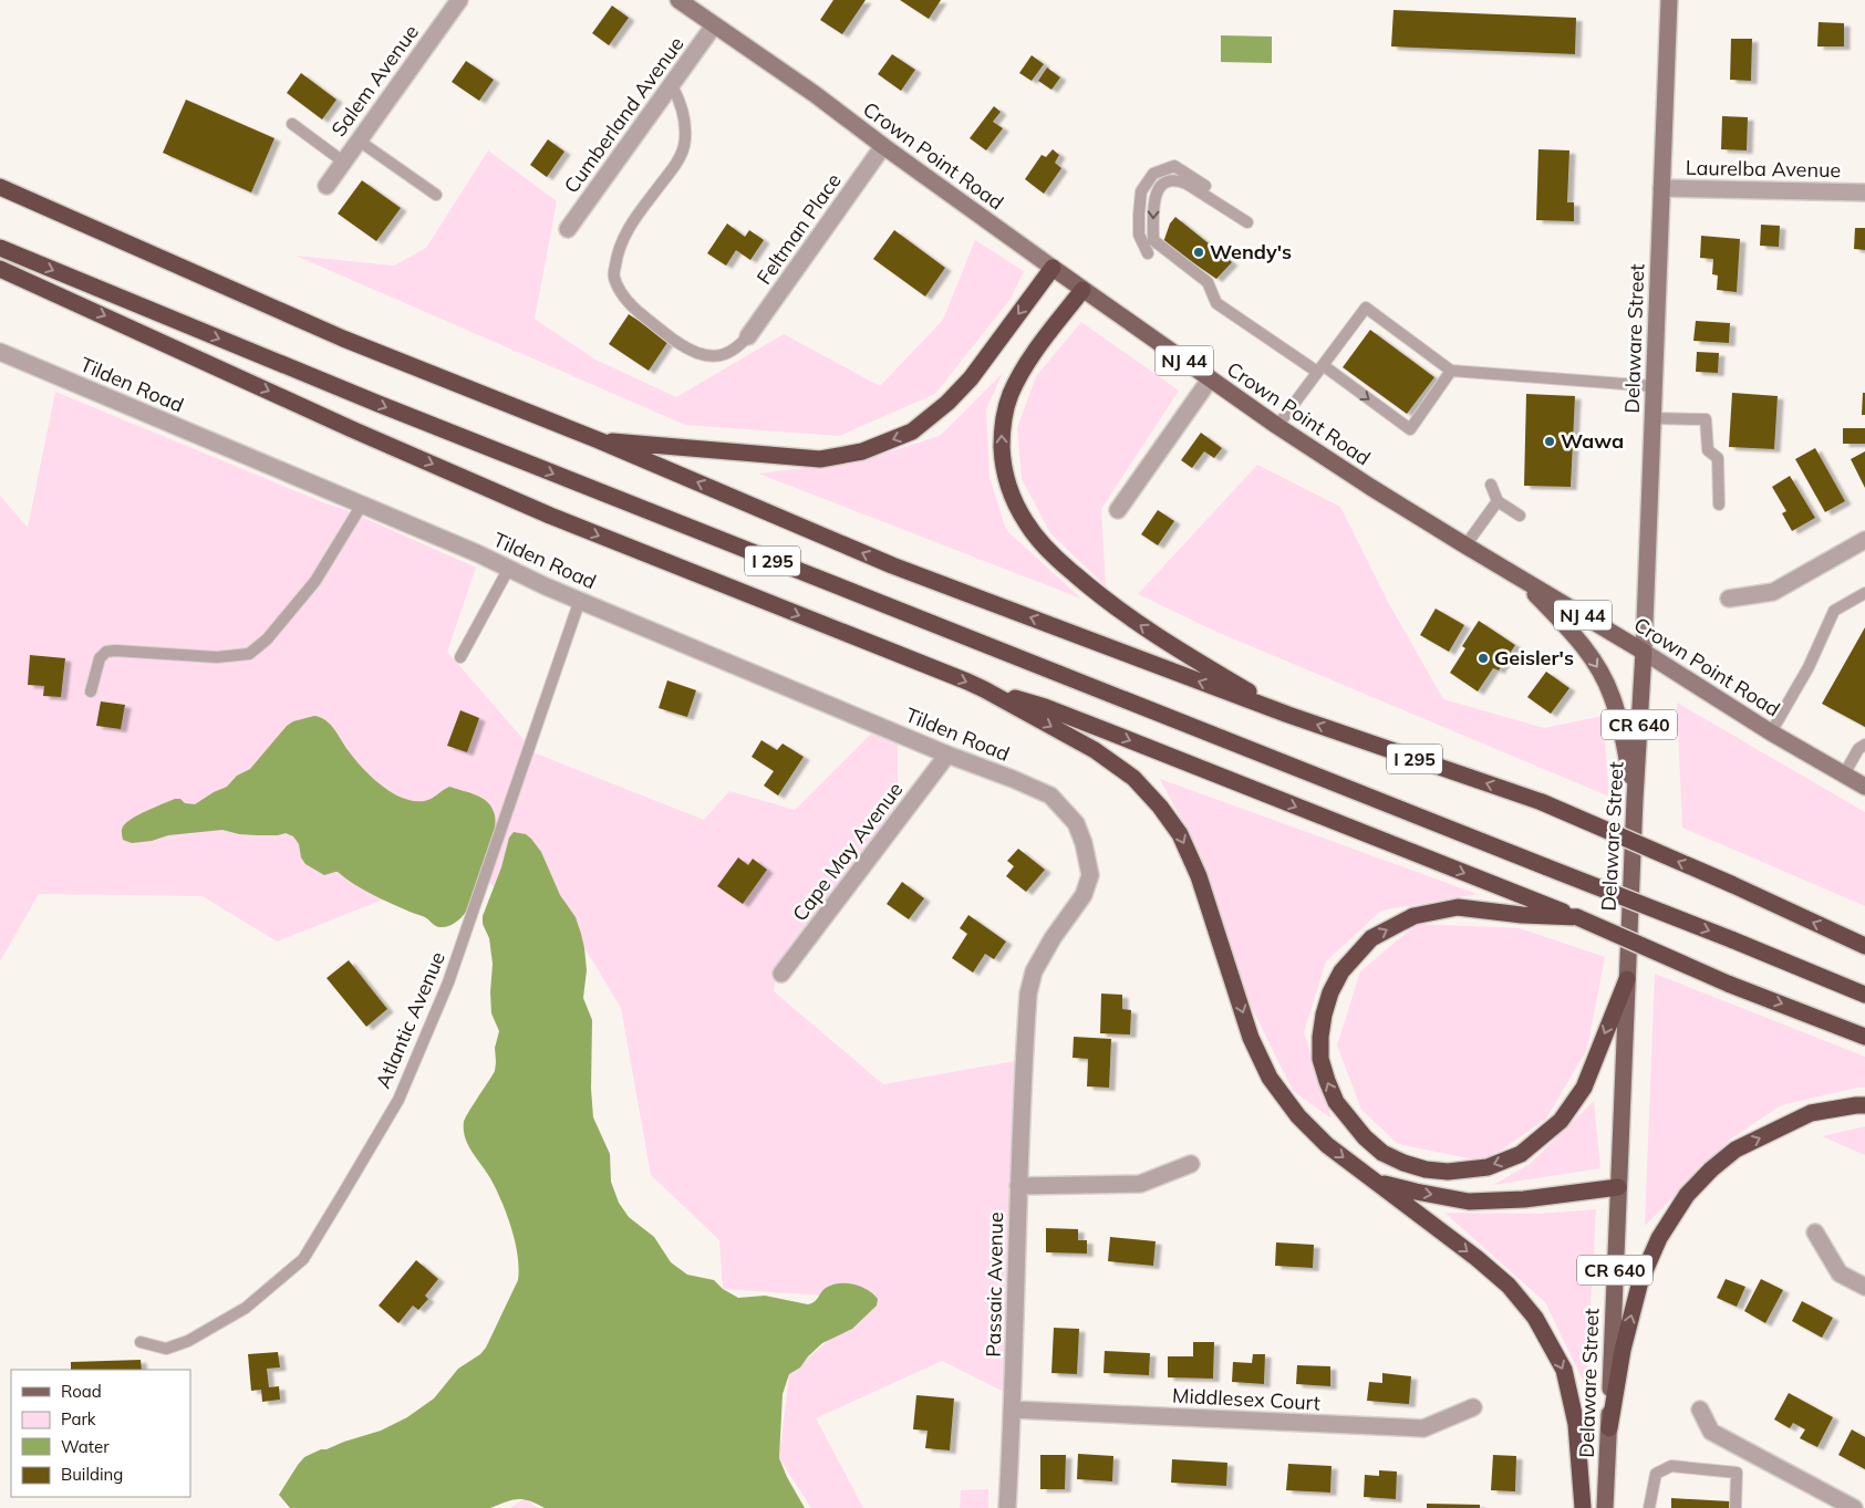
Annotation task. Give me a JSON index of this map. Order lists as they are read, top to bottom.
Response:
{
  "streets": {
    "highway": ["I 295"],
    "main road": [
      "Crown Point Road",
      "Delaware Street",
      "NJ 44",
      "CR 640"
    ],
    "street": [
      "Salem Avenue",
      "Cumberland Avenue",
      "Laurelba Avenue",
      "Feltman Place",
      "Tilden Road",
      "Cape May Avenue",
      "Passaic Avenue",
      "Middlesex Court"
    ],
    "lane": ["Atlantic Avenue"]
  },
  "crossings": [
    ["Cumberland Avenue", "Crown Point Road"],
    ["Crown Point Road", "Feltman Place"],
    ["Crown Point Road", "Delaware Street"],
    ["Laurelba Avenue", "Delaware Street"],
    ["Tilden Road", "Cape May Avenue"],
    ["Tilden Road", "Atlantic Avenue"],
    ["Tilden Road", "Passaic Avenue"],
    ["Passaic Avenue", "Middlesex Court"]
  ],
  "places": ["Wendy's", "Wawa", "Geisler's"],
  "legend": [
    "Road",
    "Park",
    "Water",
    "Building"
  ]
}
